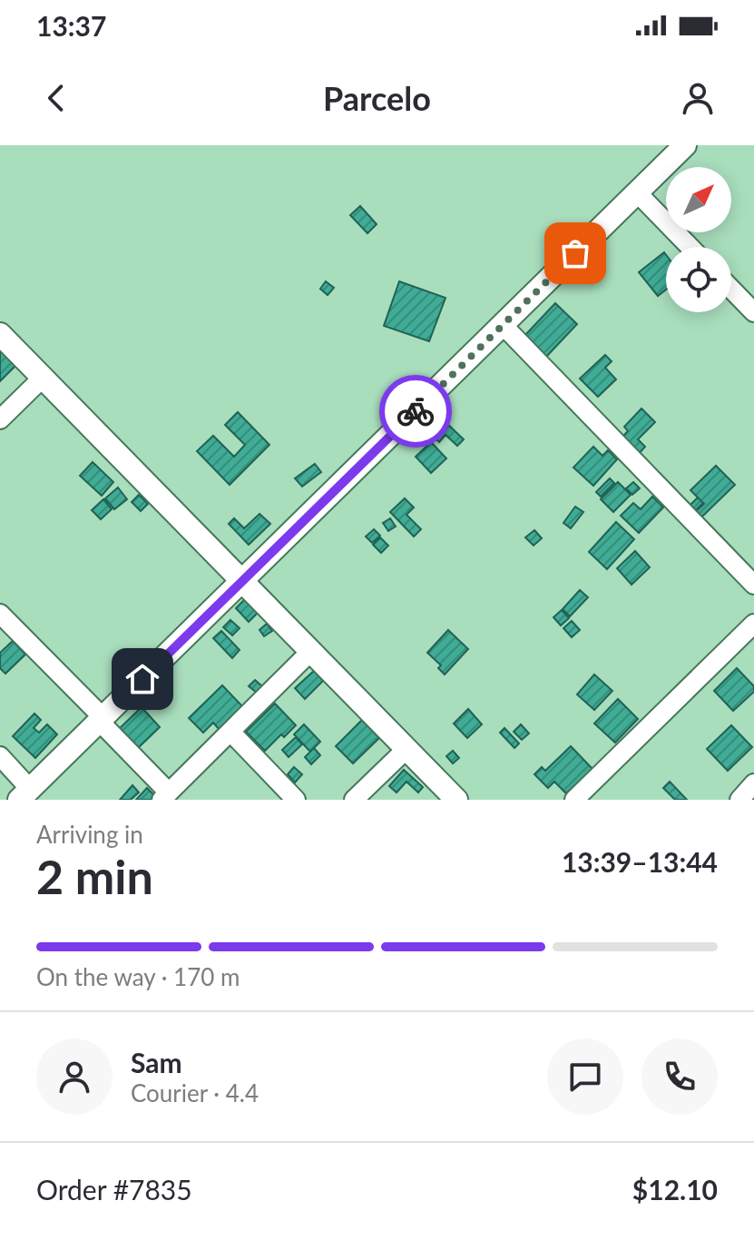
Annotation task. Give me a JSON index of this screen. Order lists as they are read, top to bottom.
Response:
{
  "north": "top right",
  "page": {
    "status": "13:37",
    "header": "Parcelo",
    "heading": ["2 min", "Arriving in", "13:39–13:44"],
    "panel": [
      "Sam",
      "Courier · 4.4",
      "Order #7835",
      "$12.10"
    ],
    "bar": "On the way · 170 m"
  }
}
